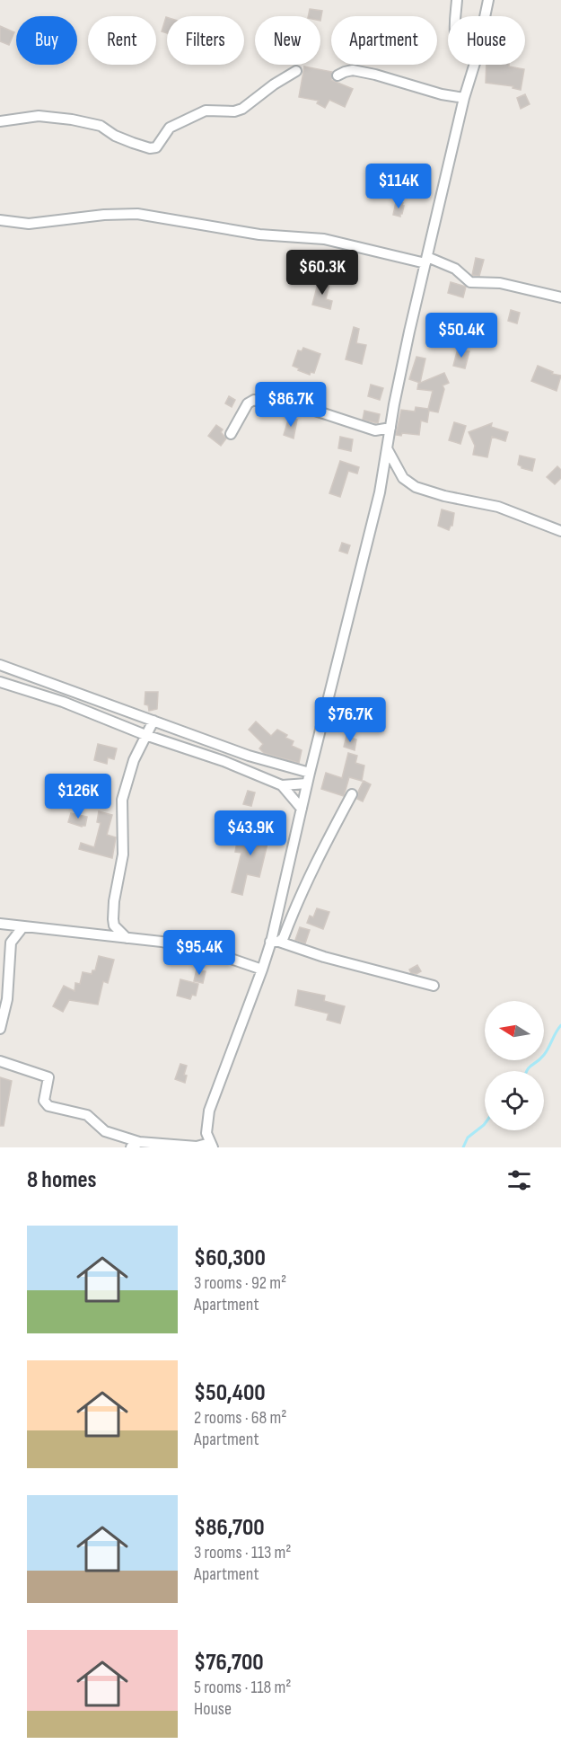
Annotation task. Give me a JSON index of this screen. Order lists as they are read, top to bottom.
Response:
{
  "north": "left",
  "page": {
    "chip": [
      "Buy",
      "Rent",
      "Filters",
      "New",
      "Apartment",
      "House"
    ],
    "price": [
      "$114K",
      "$60.3K",
      "$50.4K",
      "$86.7K",
      "$76.7K",
      "$126K",
      "$43.9K",
      "$95.4K"
    ],
    "heading": "8 homes",
    "list": [
      {
        "name": "$60,300",
        "note": "3 rooms · 92 m² · Apartment"
      },
      {
        "name": "$50,400",
        "note": "2 rooms · 68 m² · Apartment"
      },
      {
        "name": "$86,700",
        "note": "3 rooms · 113 m² · Apartment"
      },
      {
        "name": "$76,700",
        "note": "5 rooms · 118 m² · House"
      }
    ]
  }
}
